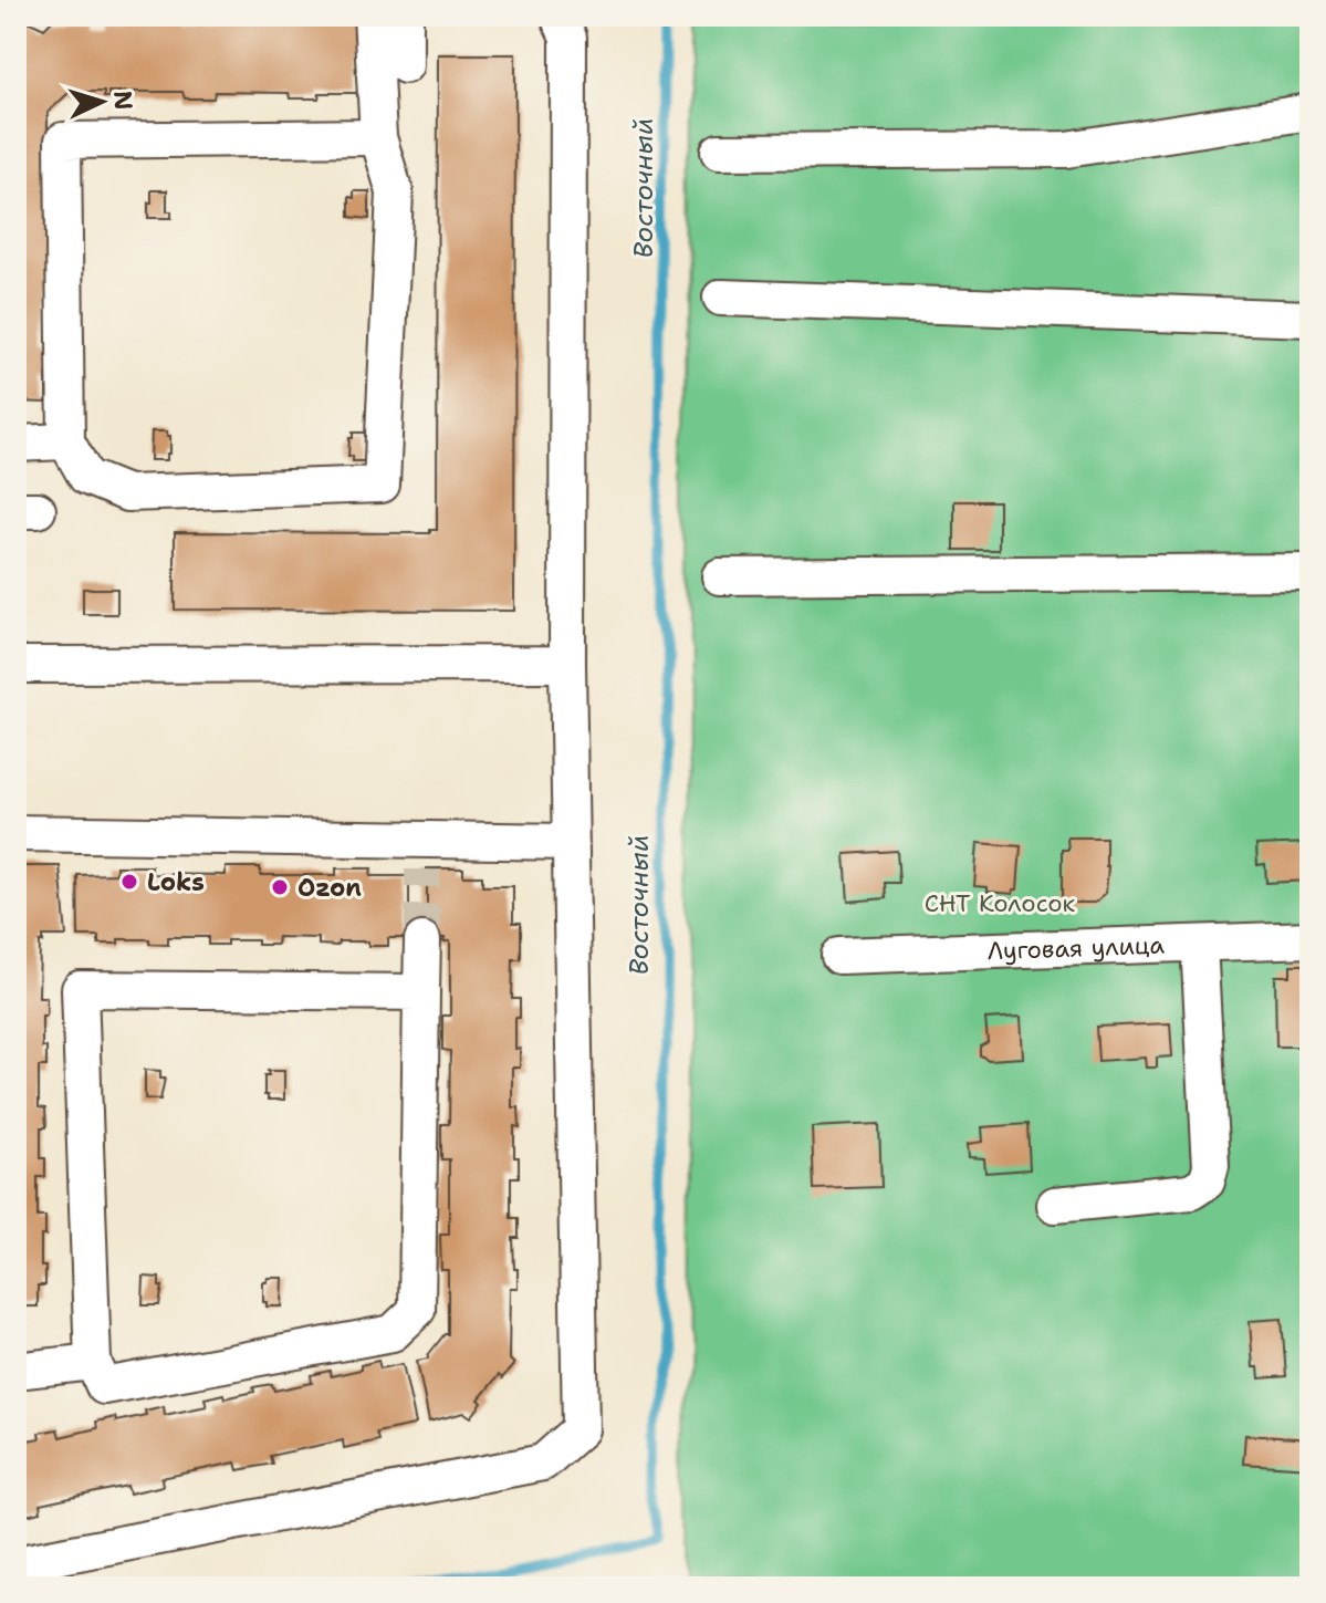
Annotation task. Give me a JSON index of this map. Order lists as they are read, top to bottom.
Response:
{
  "streets": {
    "street": ["Луговая улица"]
  },
  "water": ["Восточный"],
  "parks": ["СНТ Колосок"],
  "places": ["Loks", "Ozon"],
  "north": "right"
}
